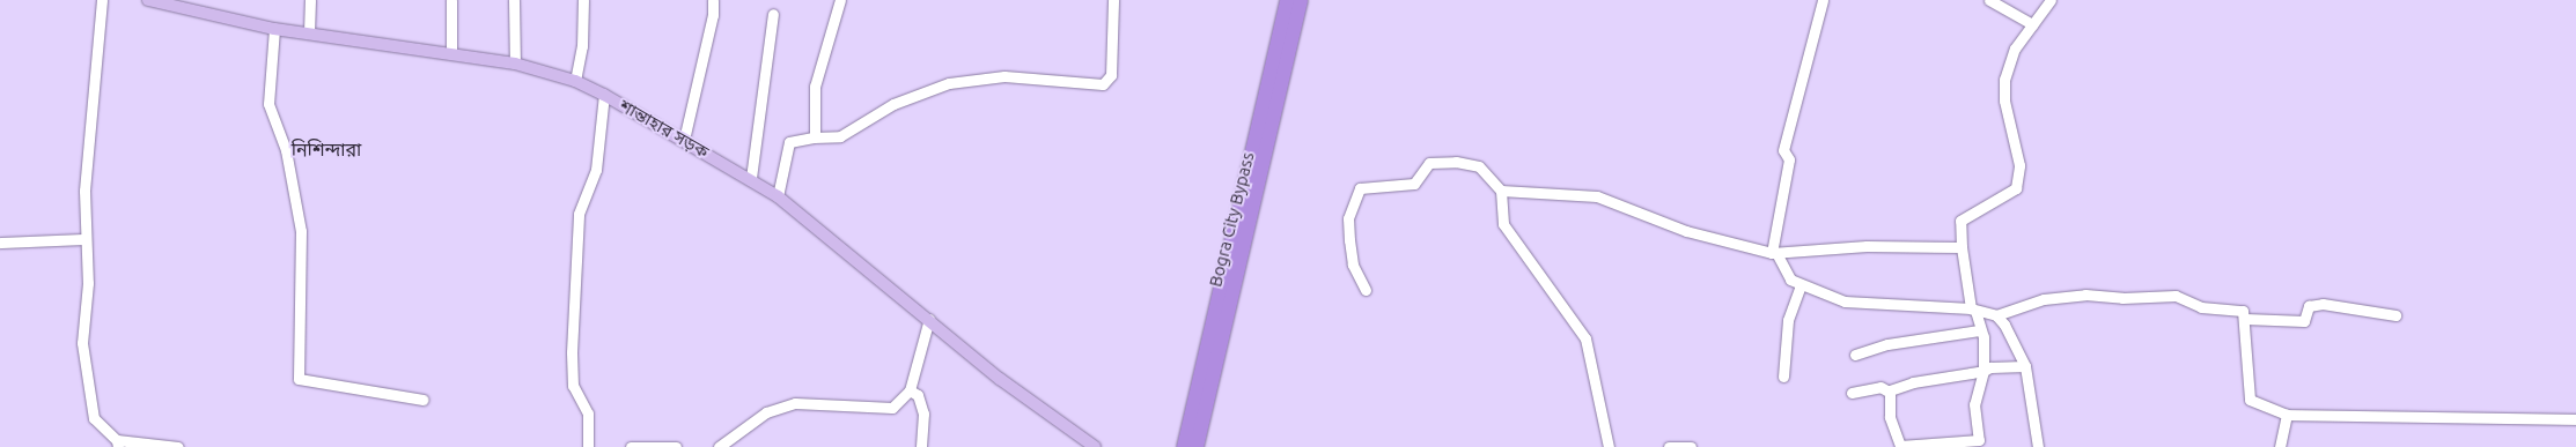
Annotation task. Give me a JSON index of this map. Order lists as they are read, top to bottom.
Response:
{
  "streets": {
    "highway": ["Bogra City Bypass"],
    "main road": ["শান্তাহার সড়ক"]
  },
  "districts": ["নিশিন্দারা"]
}
